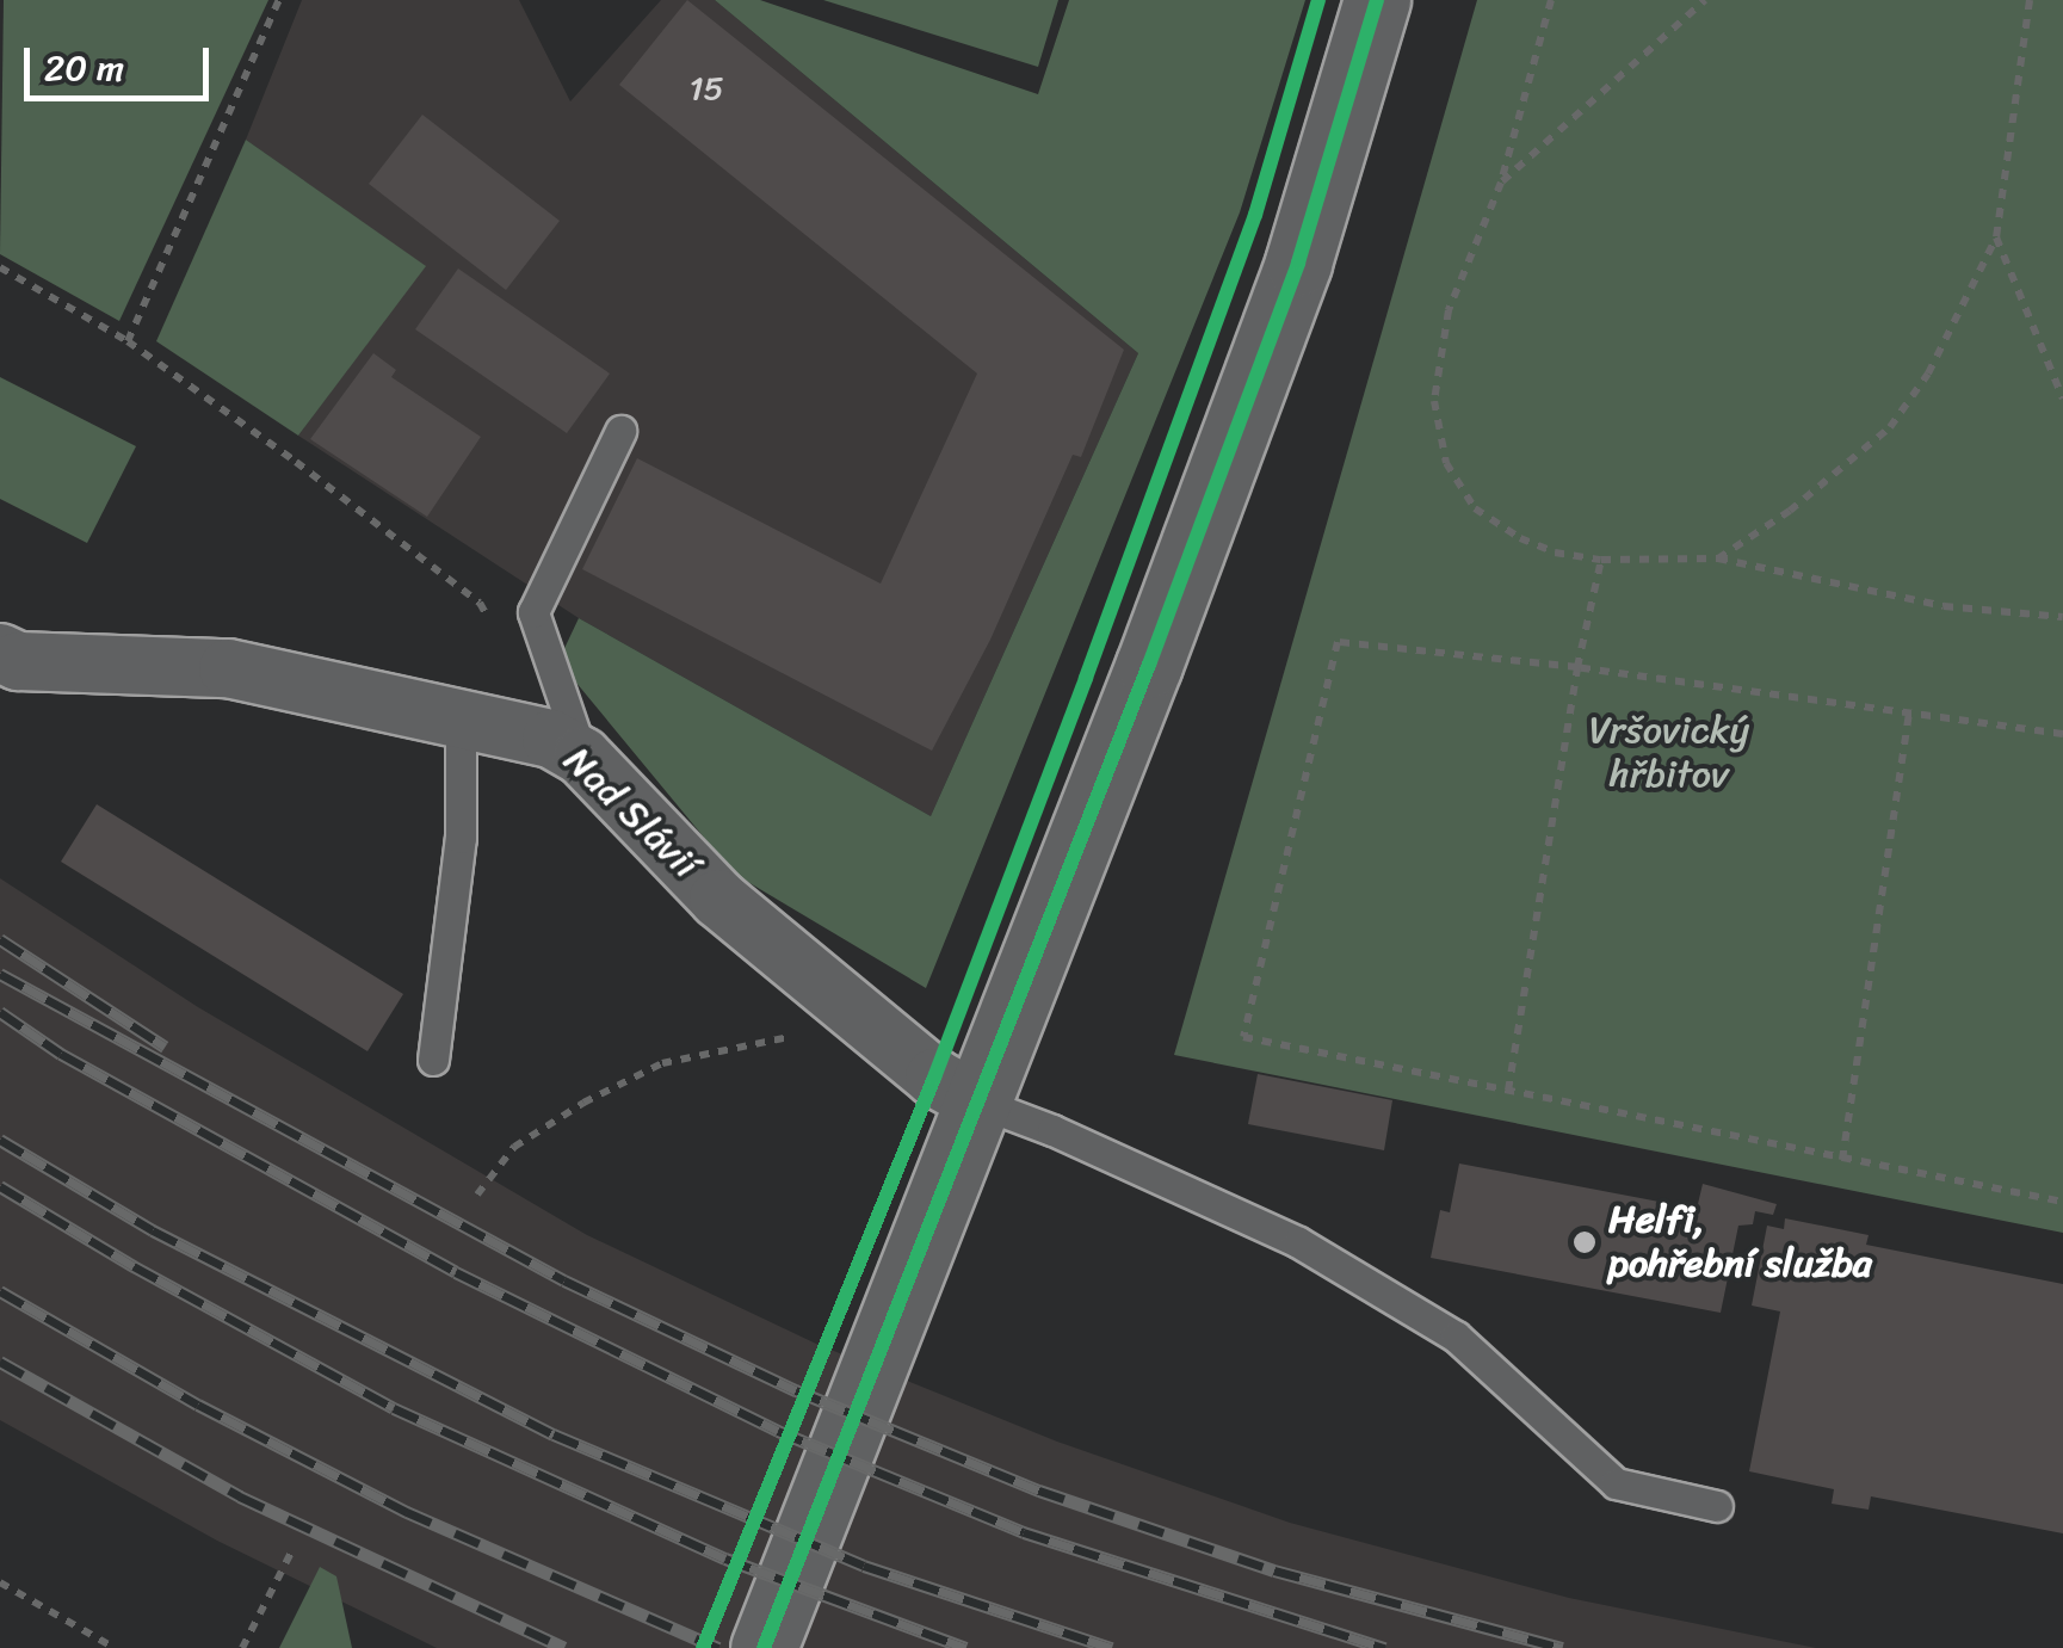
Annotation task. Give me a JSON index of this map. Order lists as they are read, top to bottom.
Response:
{
  "streets": {
    "street": ["Nad Slávií"]
  },
  "parks": ["Vršovický hřbitov"],
  "places": ["Helfi, pohřební služba"],
  "house_numbers": ["15"],
  "scale_bar": "20 m"
}
